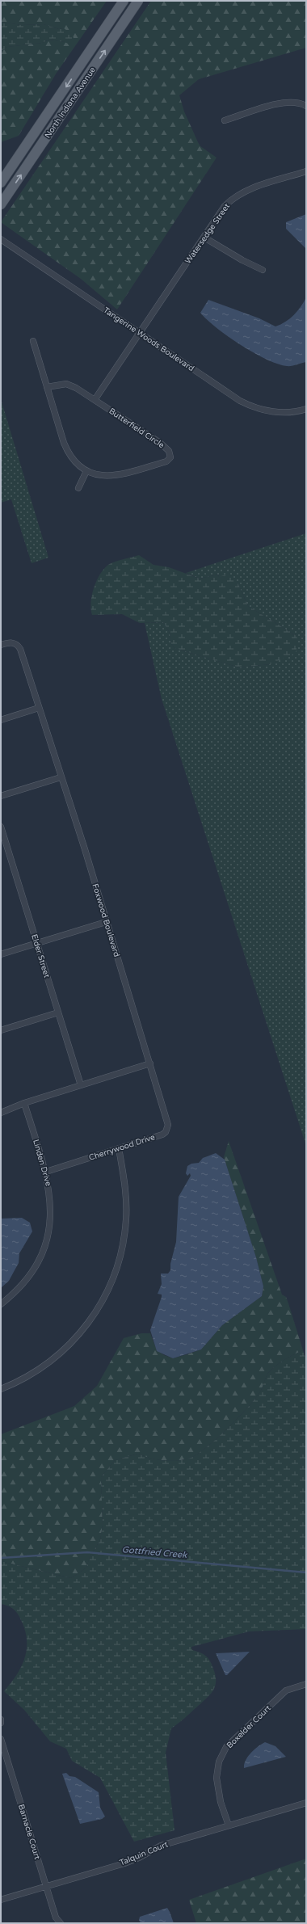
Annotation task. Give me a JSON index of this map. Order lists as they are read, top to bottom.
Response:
{
  "streets": {
    "main road": ["North Indiana Avenue"],
    "street": [
      "Watersedge Street",
      "Tangerine Woods Boulevard",
      "Butterfield Circle",
      "Foxwood Boulevard",
      "Elder Street",
      "Cherrywood Drive",
      "Linden Drive",
      "Boxelder Court",
      "Barnacle Court",
      "Talquin Court"
    ]
  },
  "crossings": [
    ["Watersedge Street", "Tangerine Woods Boulevard"],
    ["Foxwood Boulevard", "Cherrywood Drive"],
    ["Cherrywood Drive", "Linden Drive"],
    ["Boxelder Court", "Talquin Court"],
    ["Barnacle Court", "Talquin Court"]
  ],
  "water": ["Gottfried Creek"]
}
